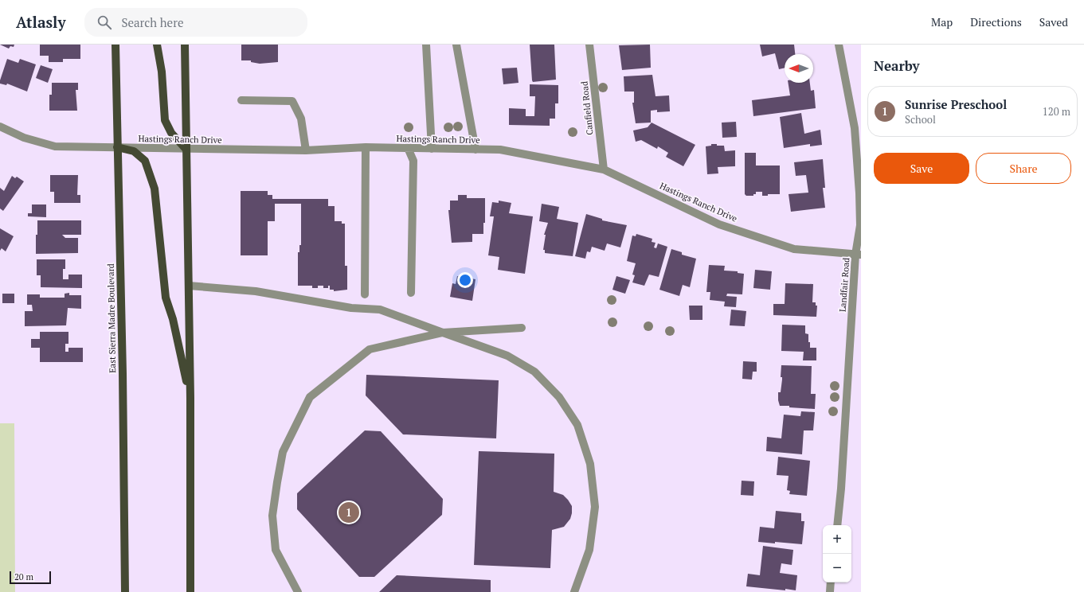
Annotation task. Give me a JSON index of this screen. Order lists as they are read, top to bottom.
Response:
{
  "streets": {
    "main road": ["East Sierra Madre Boulevard"],
    "street": ["Canfield Road", "Hastings Ranch Drive", "Landfair Road"]
  },
  "crossings": [
    ["Canfield Road", "Hastings Ranch Drive"],
    ["Hastings Ranch Drive", "Landfair Road"],
    ["Hastings Ranch Drive", "East Sierra Madre Boulevard"]
  ],
  "scale_bar": "20 m",
  "north": "left",
  "page": {
    "header": "Atlasly",
    "search": "Search here",
    "nav": ["Map", "Directions", "Saved"],
    "heading": "Nearby",
    "list": [
      {
        "mark": "1",
        "name": "Sunrise Preschool",
        "note": "School",
        "value": "120 m"
      }
    ],
    "buttons": ["Save", "Share"],
    "pins": "1",
    "map_buttons": ["+", "−"],
    "scale": "20 m"
  }
}
